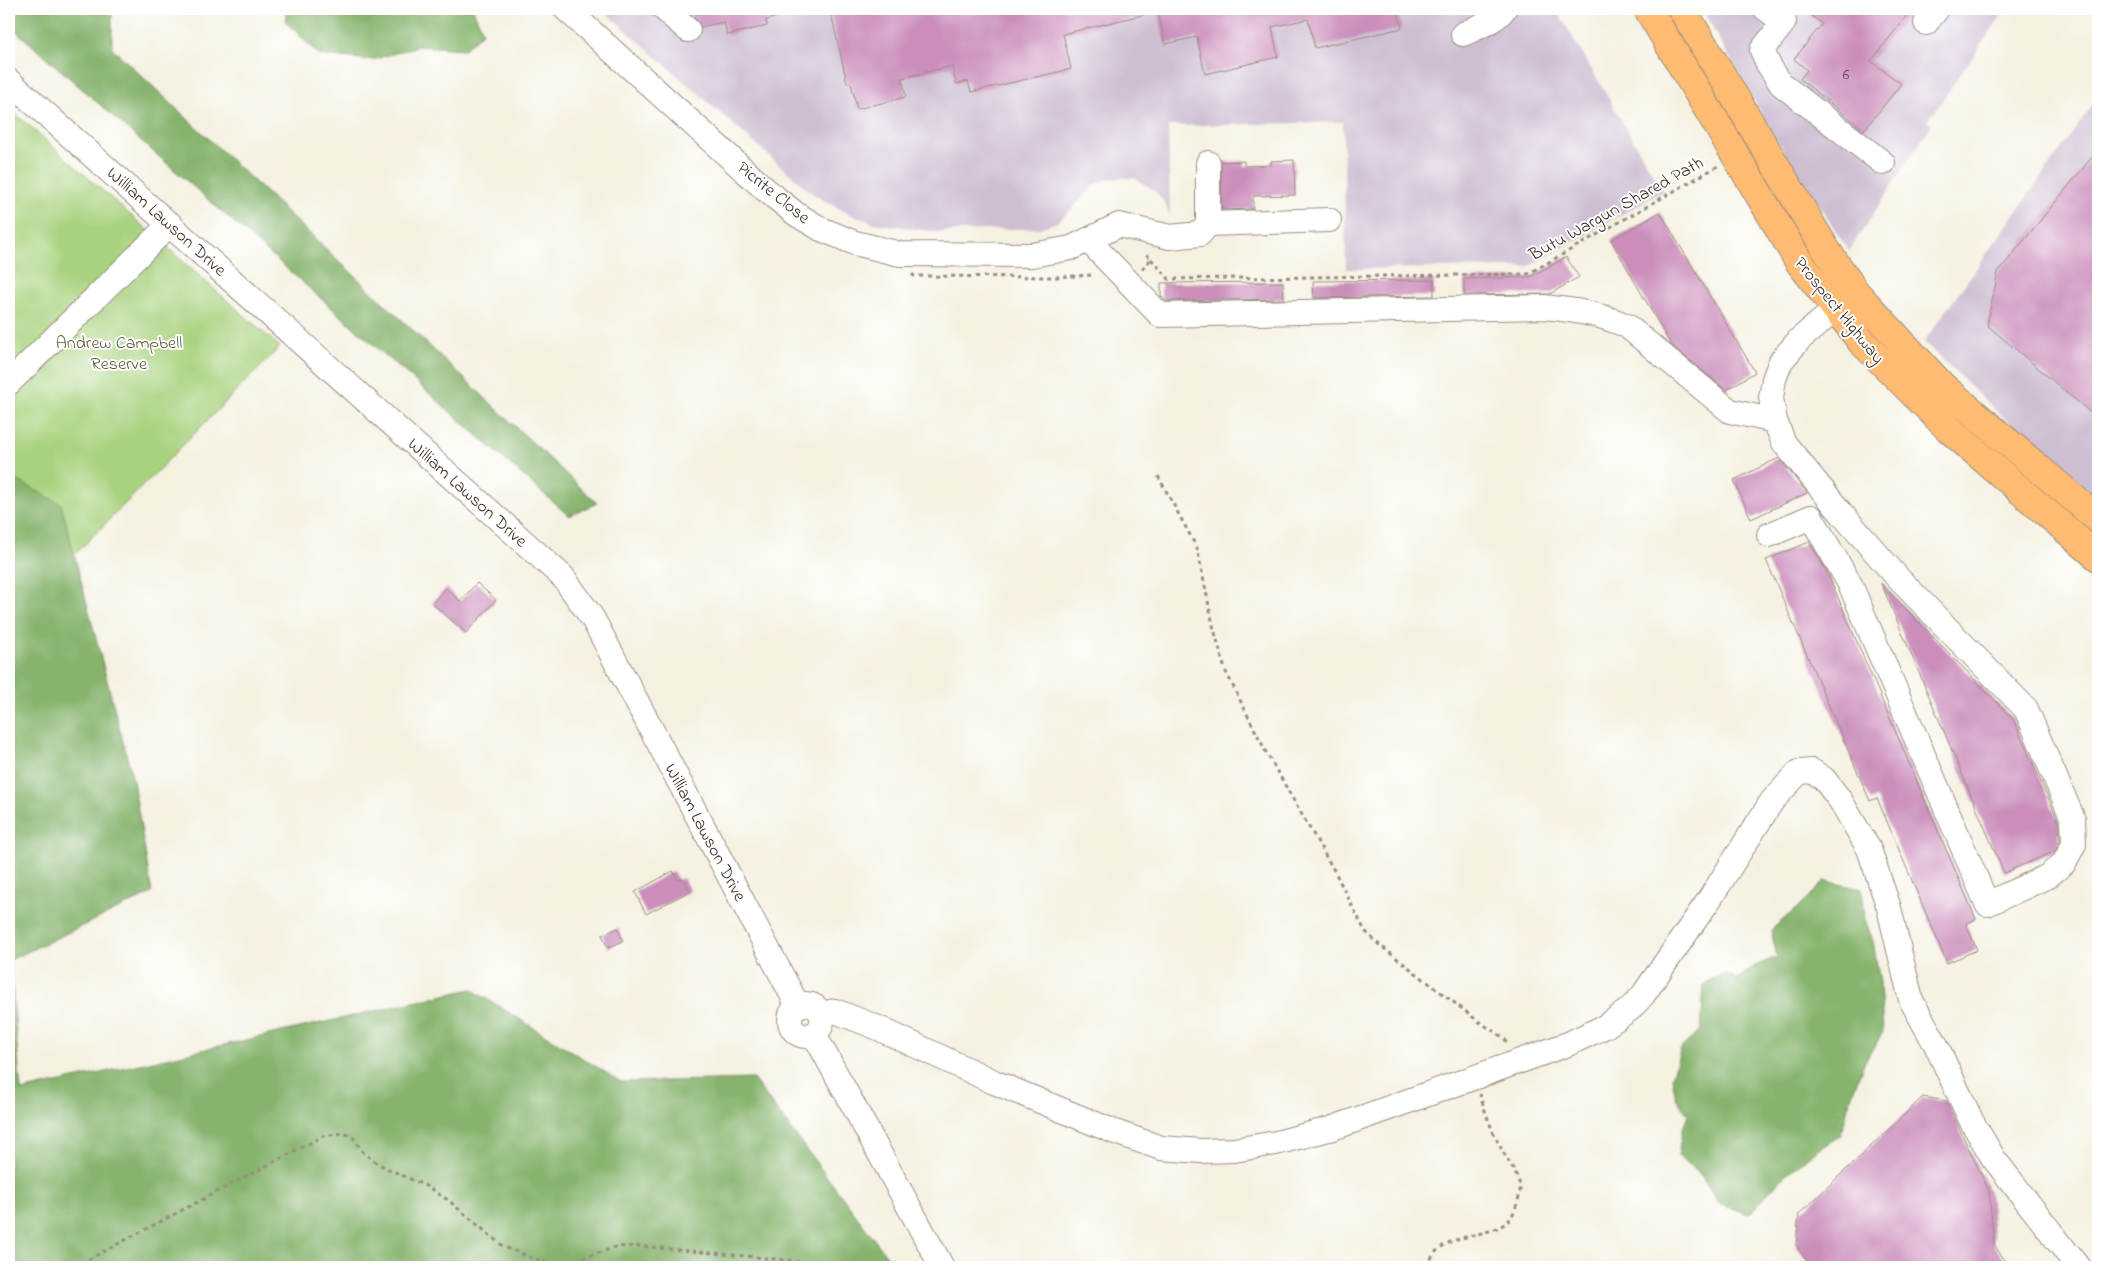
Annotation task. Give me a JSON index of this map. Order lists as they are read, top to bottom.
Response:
{
  "streets": {
    "main road": ["Prospect Highway"],
    "street": ["Picrite Close", "William Lawson Drive"],
    "path": ["Butu Wargun Shared Path"]
  },
  "parks": ["Andrew Campbell Reserve"],
  "house_numbers": ["6"]
}
